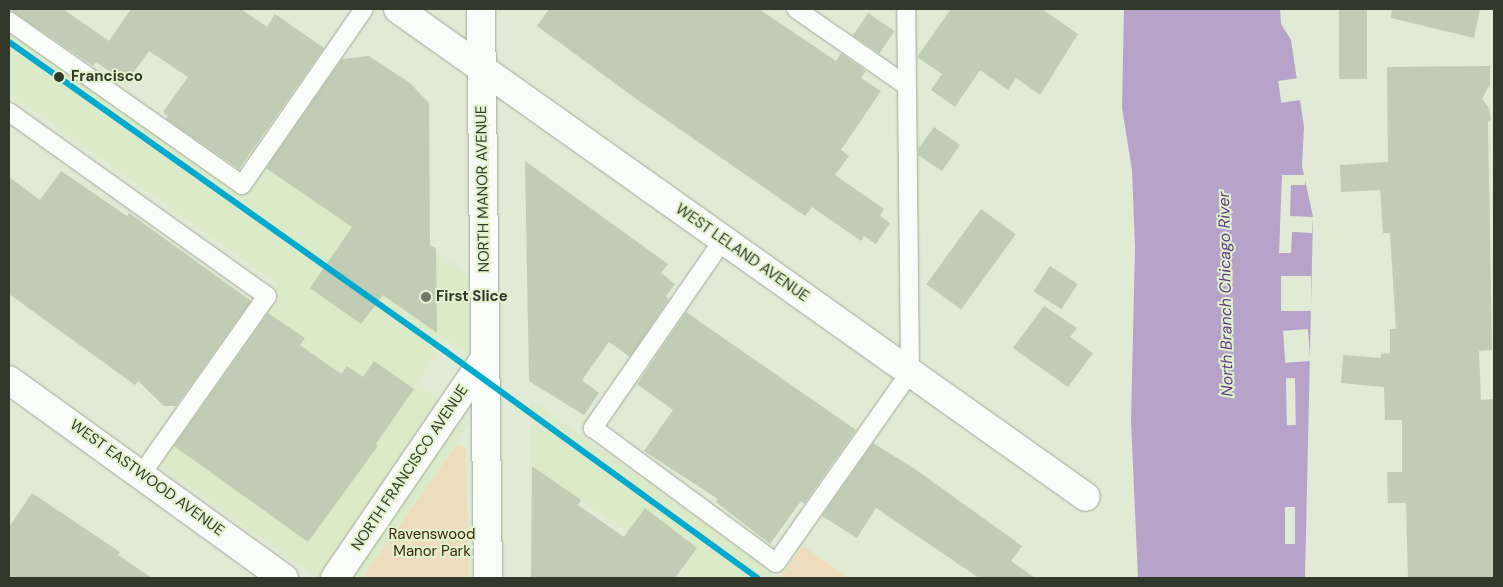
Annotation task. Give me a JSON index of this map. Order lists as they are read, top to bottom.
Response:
{
  "streets": {
    "street": [
      "NORTH MANOR AVENUE",
      "WEST LELAND AVENUE",
      "NORTH FRANCISCO AVENUE",
      "WEST EASTWOOD AVENUE"
    ]
  },
  "crossings": [
    ["NORTH MANOR AVENUE", "WEST LELAND AVENUE"],
    ["NORTH MANOR AVENUE", "NORTH FRANCISCO AVENUE"]
  ],
  "water": ["North Branch Chicago River"],
  "parks": ["Ravenswood Manor Park"],
  "places": ["Francisco", "First Slice"]
}
